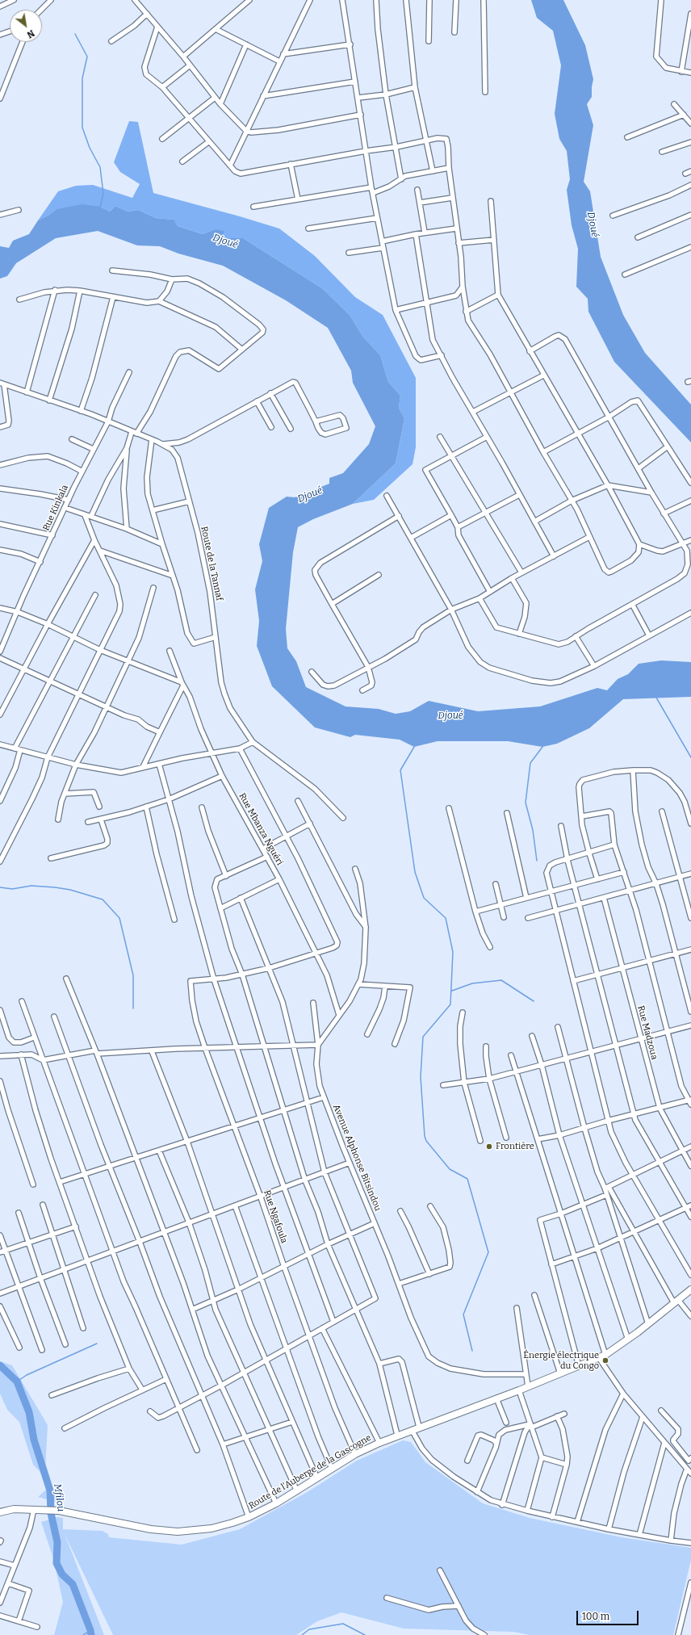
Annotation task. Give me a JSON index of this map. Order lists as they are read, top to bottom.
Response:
{
  "streets": {
    "street": [
      "Rue Kinkala",
      "Route de la Tannaf",
      "Rue Mbanza Nguéri",
      "Rue Madzoua",
      "Avenue Alphonse Bitsindou",
      "Rue Ngafoula",
      "Route de l'Auberge de la Gascogne"
    ]
  },
  "crossings": [
    ["Rue Kinkala", "Route de la Tannaf"],
    ["Rue Ngafoula", "Route de l'Auberge de la Gascogne"]
  ],
  "water": ["Djoué", "Mfilou"],
  "places": ["Frontière", "Énergie électrique du Congo"],
  "scale_bar": "100 m",
  "north": "bottom right"
}
